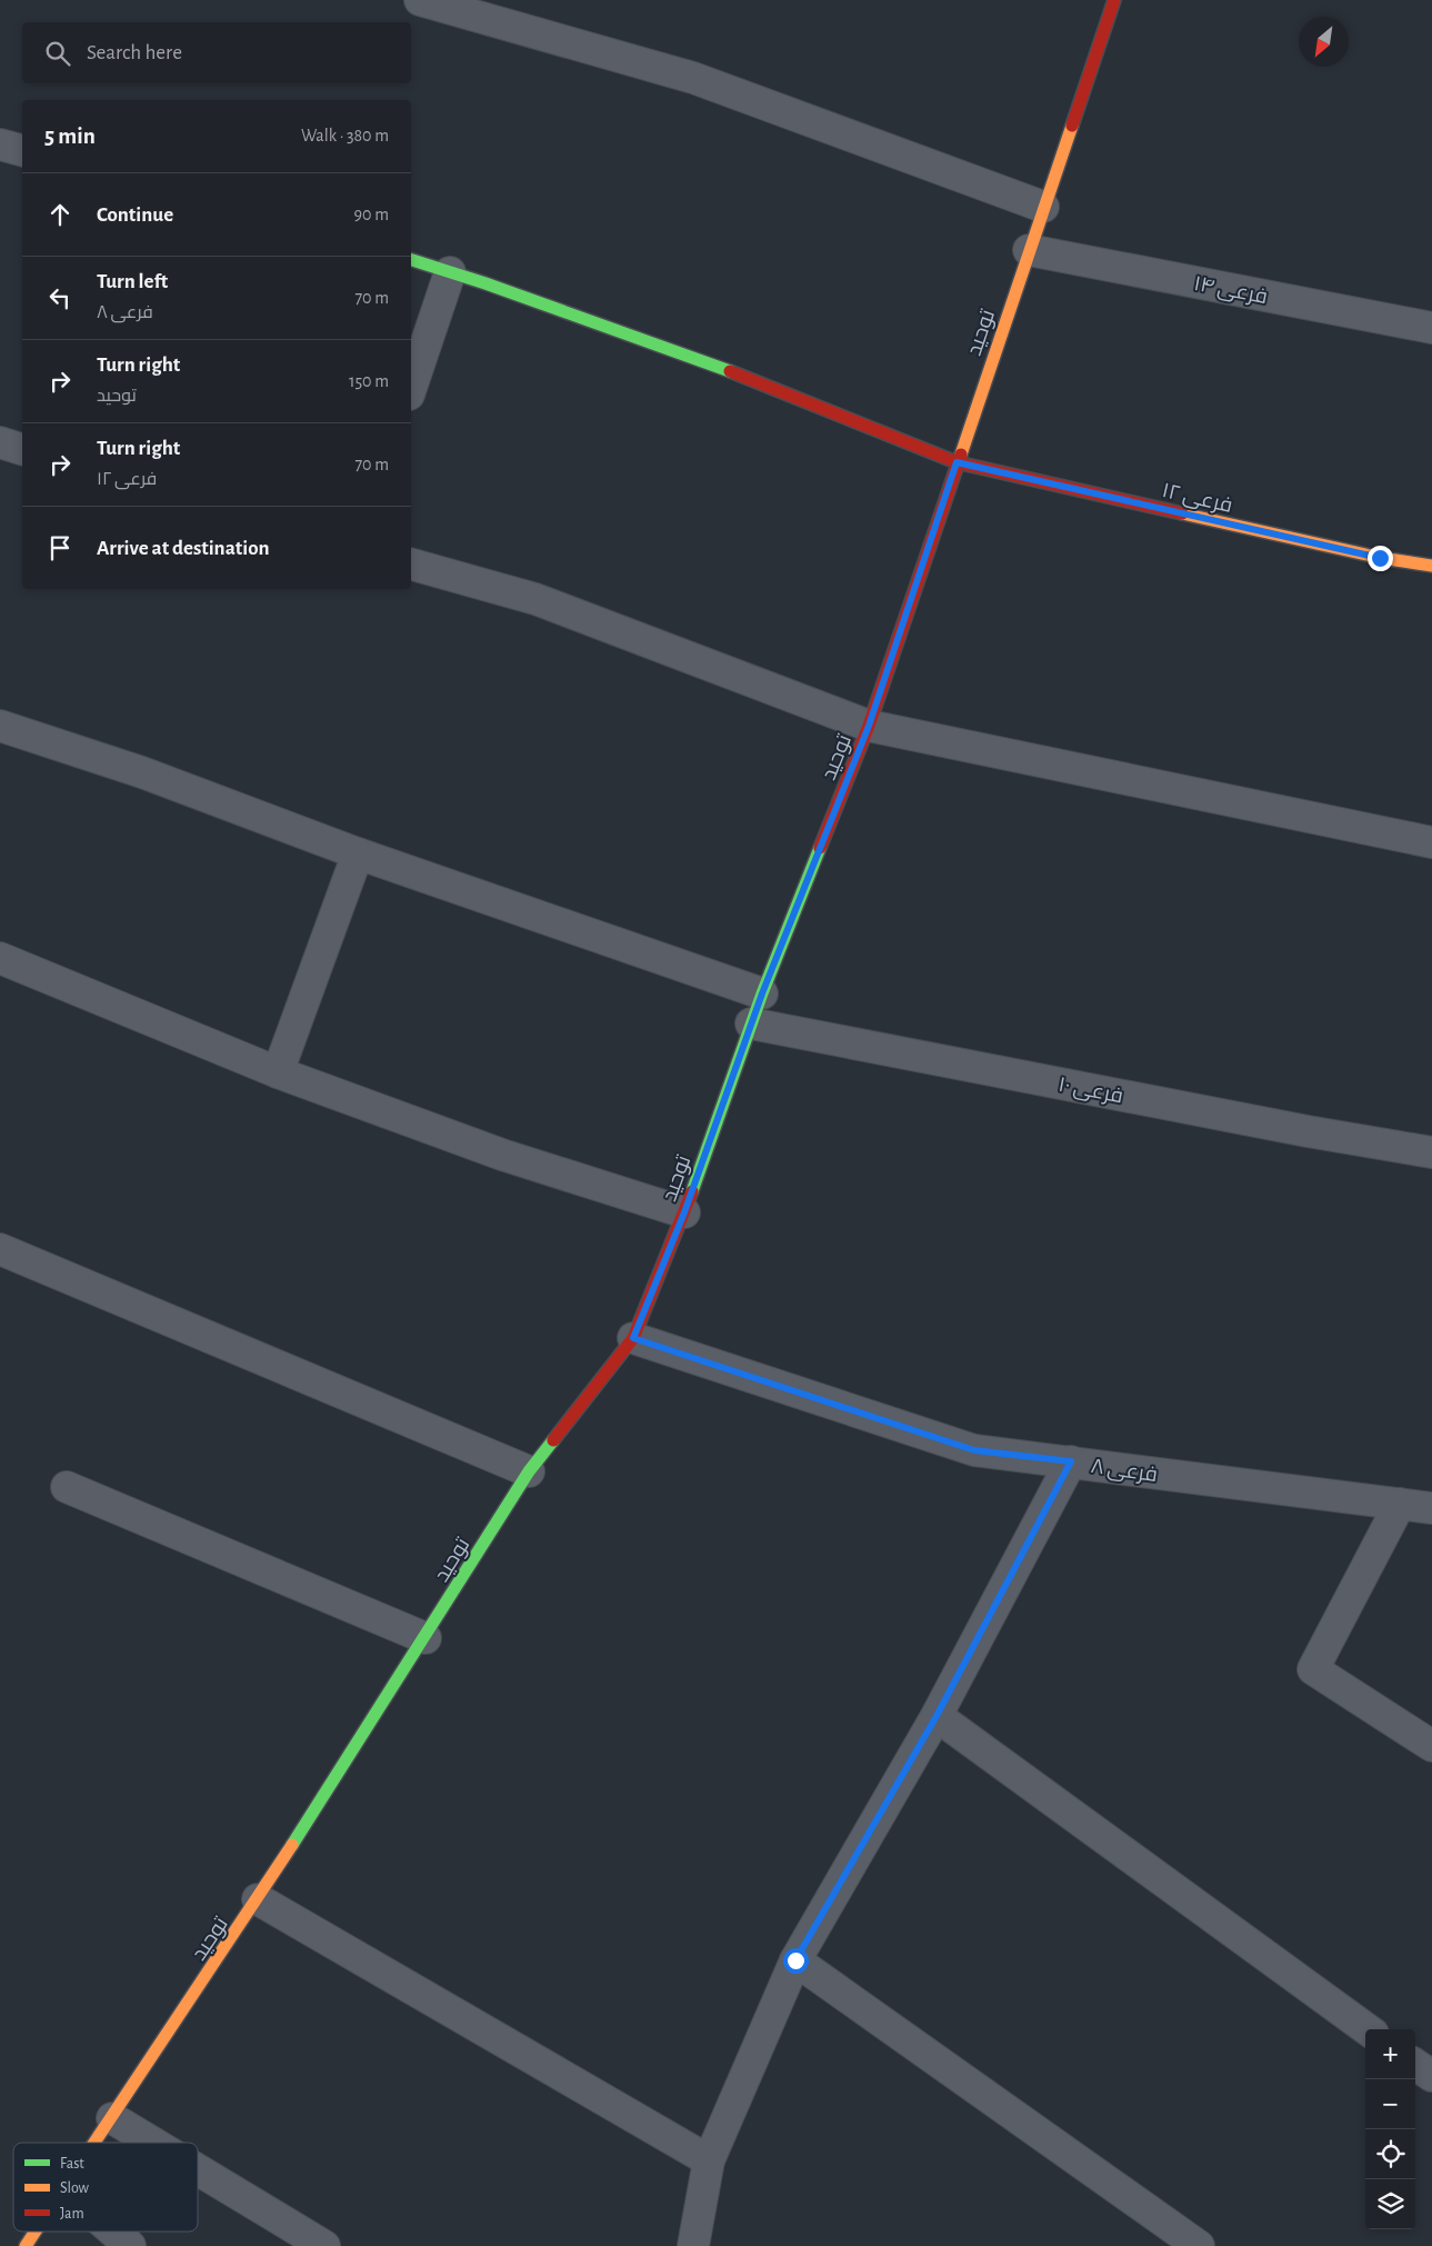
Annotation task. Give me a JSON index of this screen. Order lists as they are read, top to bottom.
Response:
{
  "streets": {
    "street": [
      "فرعی ۱۴",
      "توحید",
      "فرعی ۱۲",
      "فرعی ۱۰",
      "فرعی ۸"
    ]
  },
  "crossings": [
    ["فرعی ۱۴", "توحید"],
    ["توحید", "فرعی ۱۲"],
    ["توحید", "فرعی ۱۰"],
    ["توحید", "فرعی ۸"]
  ],
  "legend": ["Fast", "Slow", "Jam"],
  "north": "bottom left",
  "page": {
    "search": "Search here",
    "heading": ["5 min", "Walk · 380 m"],
    "list": [
      ["Continue", "90 m"],
      ["Turn left", "فرعی ۸", "70 m"],
      ["Turn right", "توحید", "150 m"],
      ["Turn right", "فرعی ۱۲", "70 m"],
      "Arrive at destination"
    ],
    "map_buttons": ["+", "−"]
  }
}
